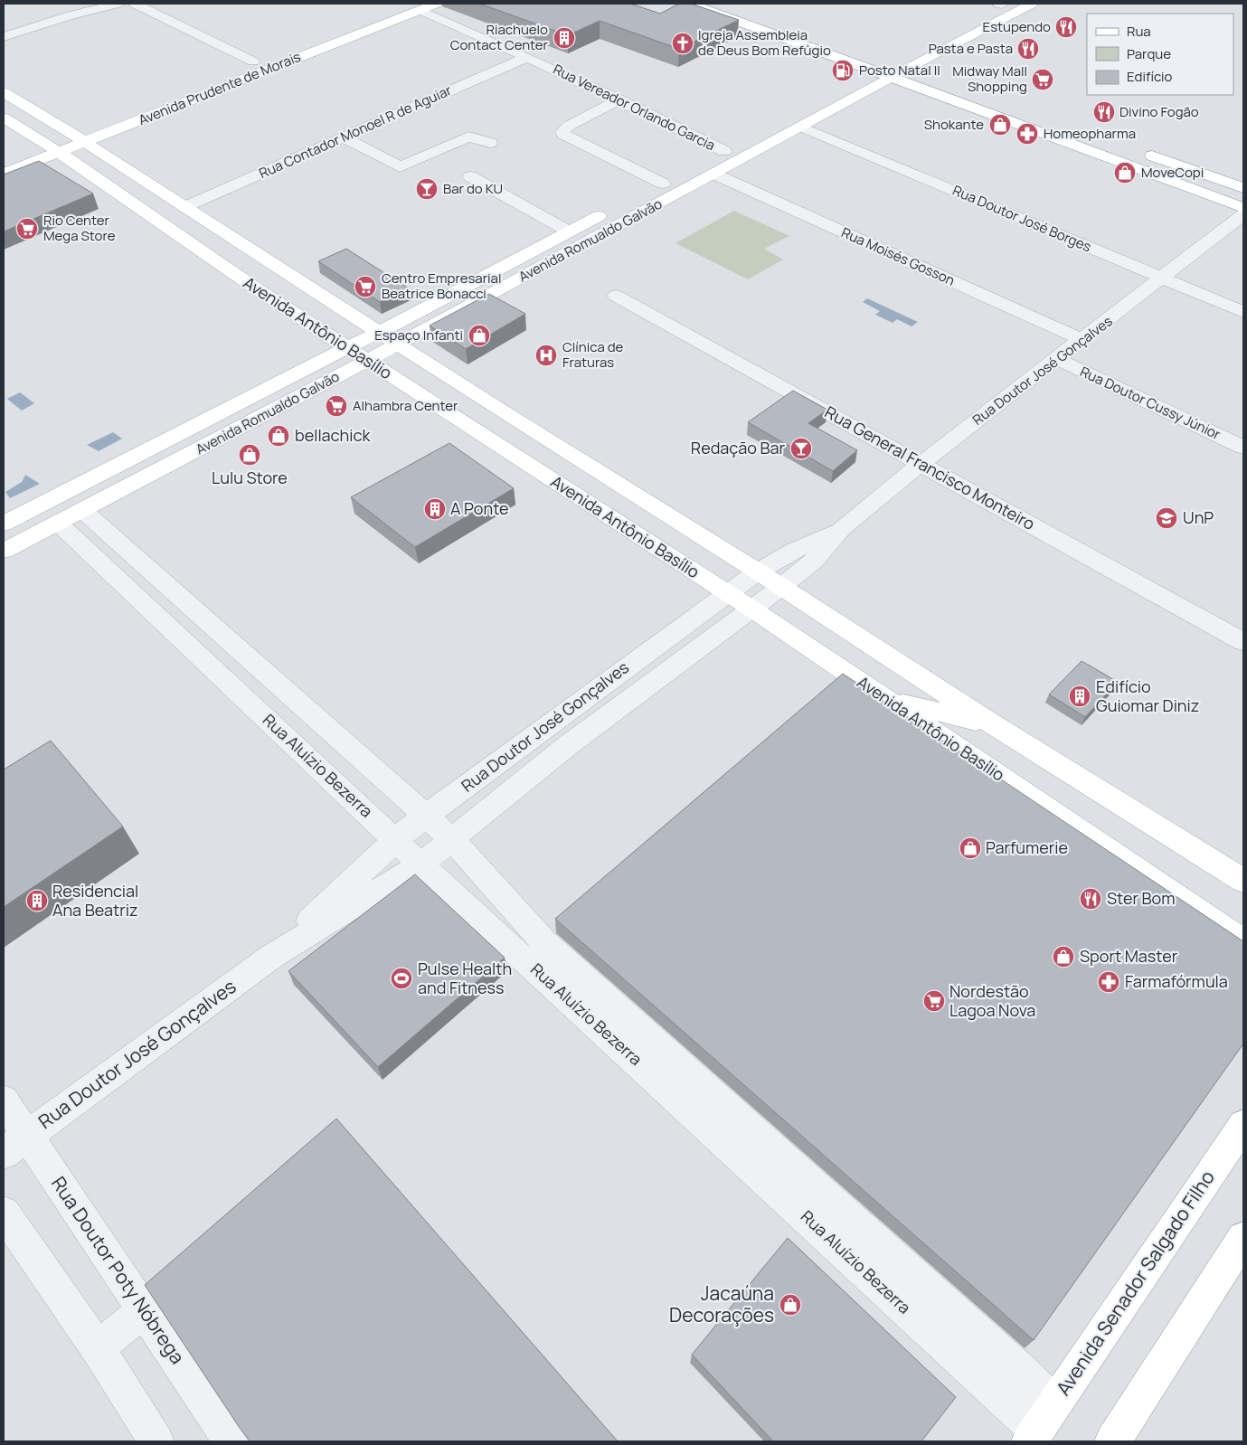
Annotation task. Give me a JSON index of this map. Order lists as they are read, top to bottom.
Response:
{
  "streets": {
    "main road": [
      "Avenida Prudente de Morais",
      "Avenida Romualdo Galvão",
      "Avenida Antônio Basílio",
      "Avenida Senador Salgado Filho"
    ],
    "street": [
      "Rua Vereador Orlando Garcia",
      "Rua Contador Monoel R de Aguiar",
      "Rua Doutor José Borges",
      "Rua Moisés Gosson",
      "Rua Doutor José Gonçalves",
      "Rua Doutor Cussy Júnior",
      "Rua General Francisco Monteiro",
      "Rua Aluízio Bezerra",
      "Rua Doutor Poty Nóbrega"
    ]
  },
  "crossings": [
    ["Avenida Prudente de Morais", "Rua Vereador Orlando Garcia"],
    ["Avenida Prudente de Morais", "Avenida Antônio Basílio"],
    ["Rua Vereador Orlando Garcia", "Rua Contador Monoel R de Aguiar"],
    ["Rua Vereador Orlando Garcia", "Avenida Romualdo Galvão"],
    ["Rua Contador Monoel R de Aguiar", "Avenida Antônio Basílio"],
    ["Rua Doutor José Borges", "Avenida Romualdo Galvão"],
    ["Rua Doutor José Borges", "Rua Doutor José Gonçalves"],
    ["Avenida Romualdo Galvão", "Rua Moisés Gosson"],
    ["Avenida Romualdo Galvão", "Avenida Antônio Basílio"],
    ["Avenida Romualdo Galvão", "Rua Aluízio Bezerra"],
    ["Rua Moisés Gosson", "Rua Doutor José Gonçalves"],
    ["Avenida Antônio Basílio", "Rua Doutor José Gonçalves"],
    ["Rua Doutor José Gonçalves", "Rua Doutor Cussy Júnior"],
    ["Rua Doutor José Gonçalves", "Rua General Francisco Monteiro"],
    ["Rua Doutor José Gonçalves", "Rua Aluízio Bezerra"],
    ["Rua Doutor José Gonçalves", "Rua Doutor Poty Nóbrega"],
    ["Rua Aluízio Bezerra", "Avenida Senador Salgado Filho"]
  ],
  "places": {
    "restaurant": [
      "Estupendo",
      "Pasta e Pasta",
      "Divino Fogão",
      "Ster Bom"
    ],
    "building": [
      "Riachuelo Contact Center",
      "A Ponte",
      "Edifício Guiomar Diniz",
      "Residencial Ana Beatriz"
    ],
    "church": ["Igreja Assembleia de Deus Bom Refúgio"],
    "fuel station": ["Posto Natal II"],
    "supermarket": [
      "Midway Mall Shopping",
      "Rio Center Mega Store",
      "Centro Empresarial Beatrice Bonacci",
      "Alhambra Center",
      "Nordestão Lagoa Nova"
    ],
    "shop": [
      "Shokante",
      "MoveCopi",
      "Espaço Infanti",
      "bellachick",
      "Lulu Store",
      "Parfumerie",
      "Sport Master",
      "Jacaúna Decorações"
    ],
    "pharmacy": ["Homeopharma", "Farmafórmula"],
    "bar": ["Bar do KU", "Redação Bar"],
    "hospital": ["Clínica de Fraturas"],
    "school or university": ["UnP"],
    "sports": ["Pulse Health and Fitness"]
  },
  "legend": ["Rua", "Parque", "Edifício"]
}
